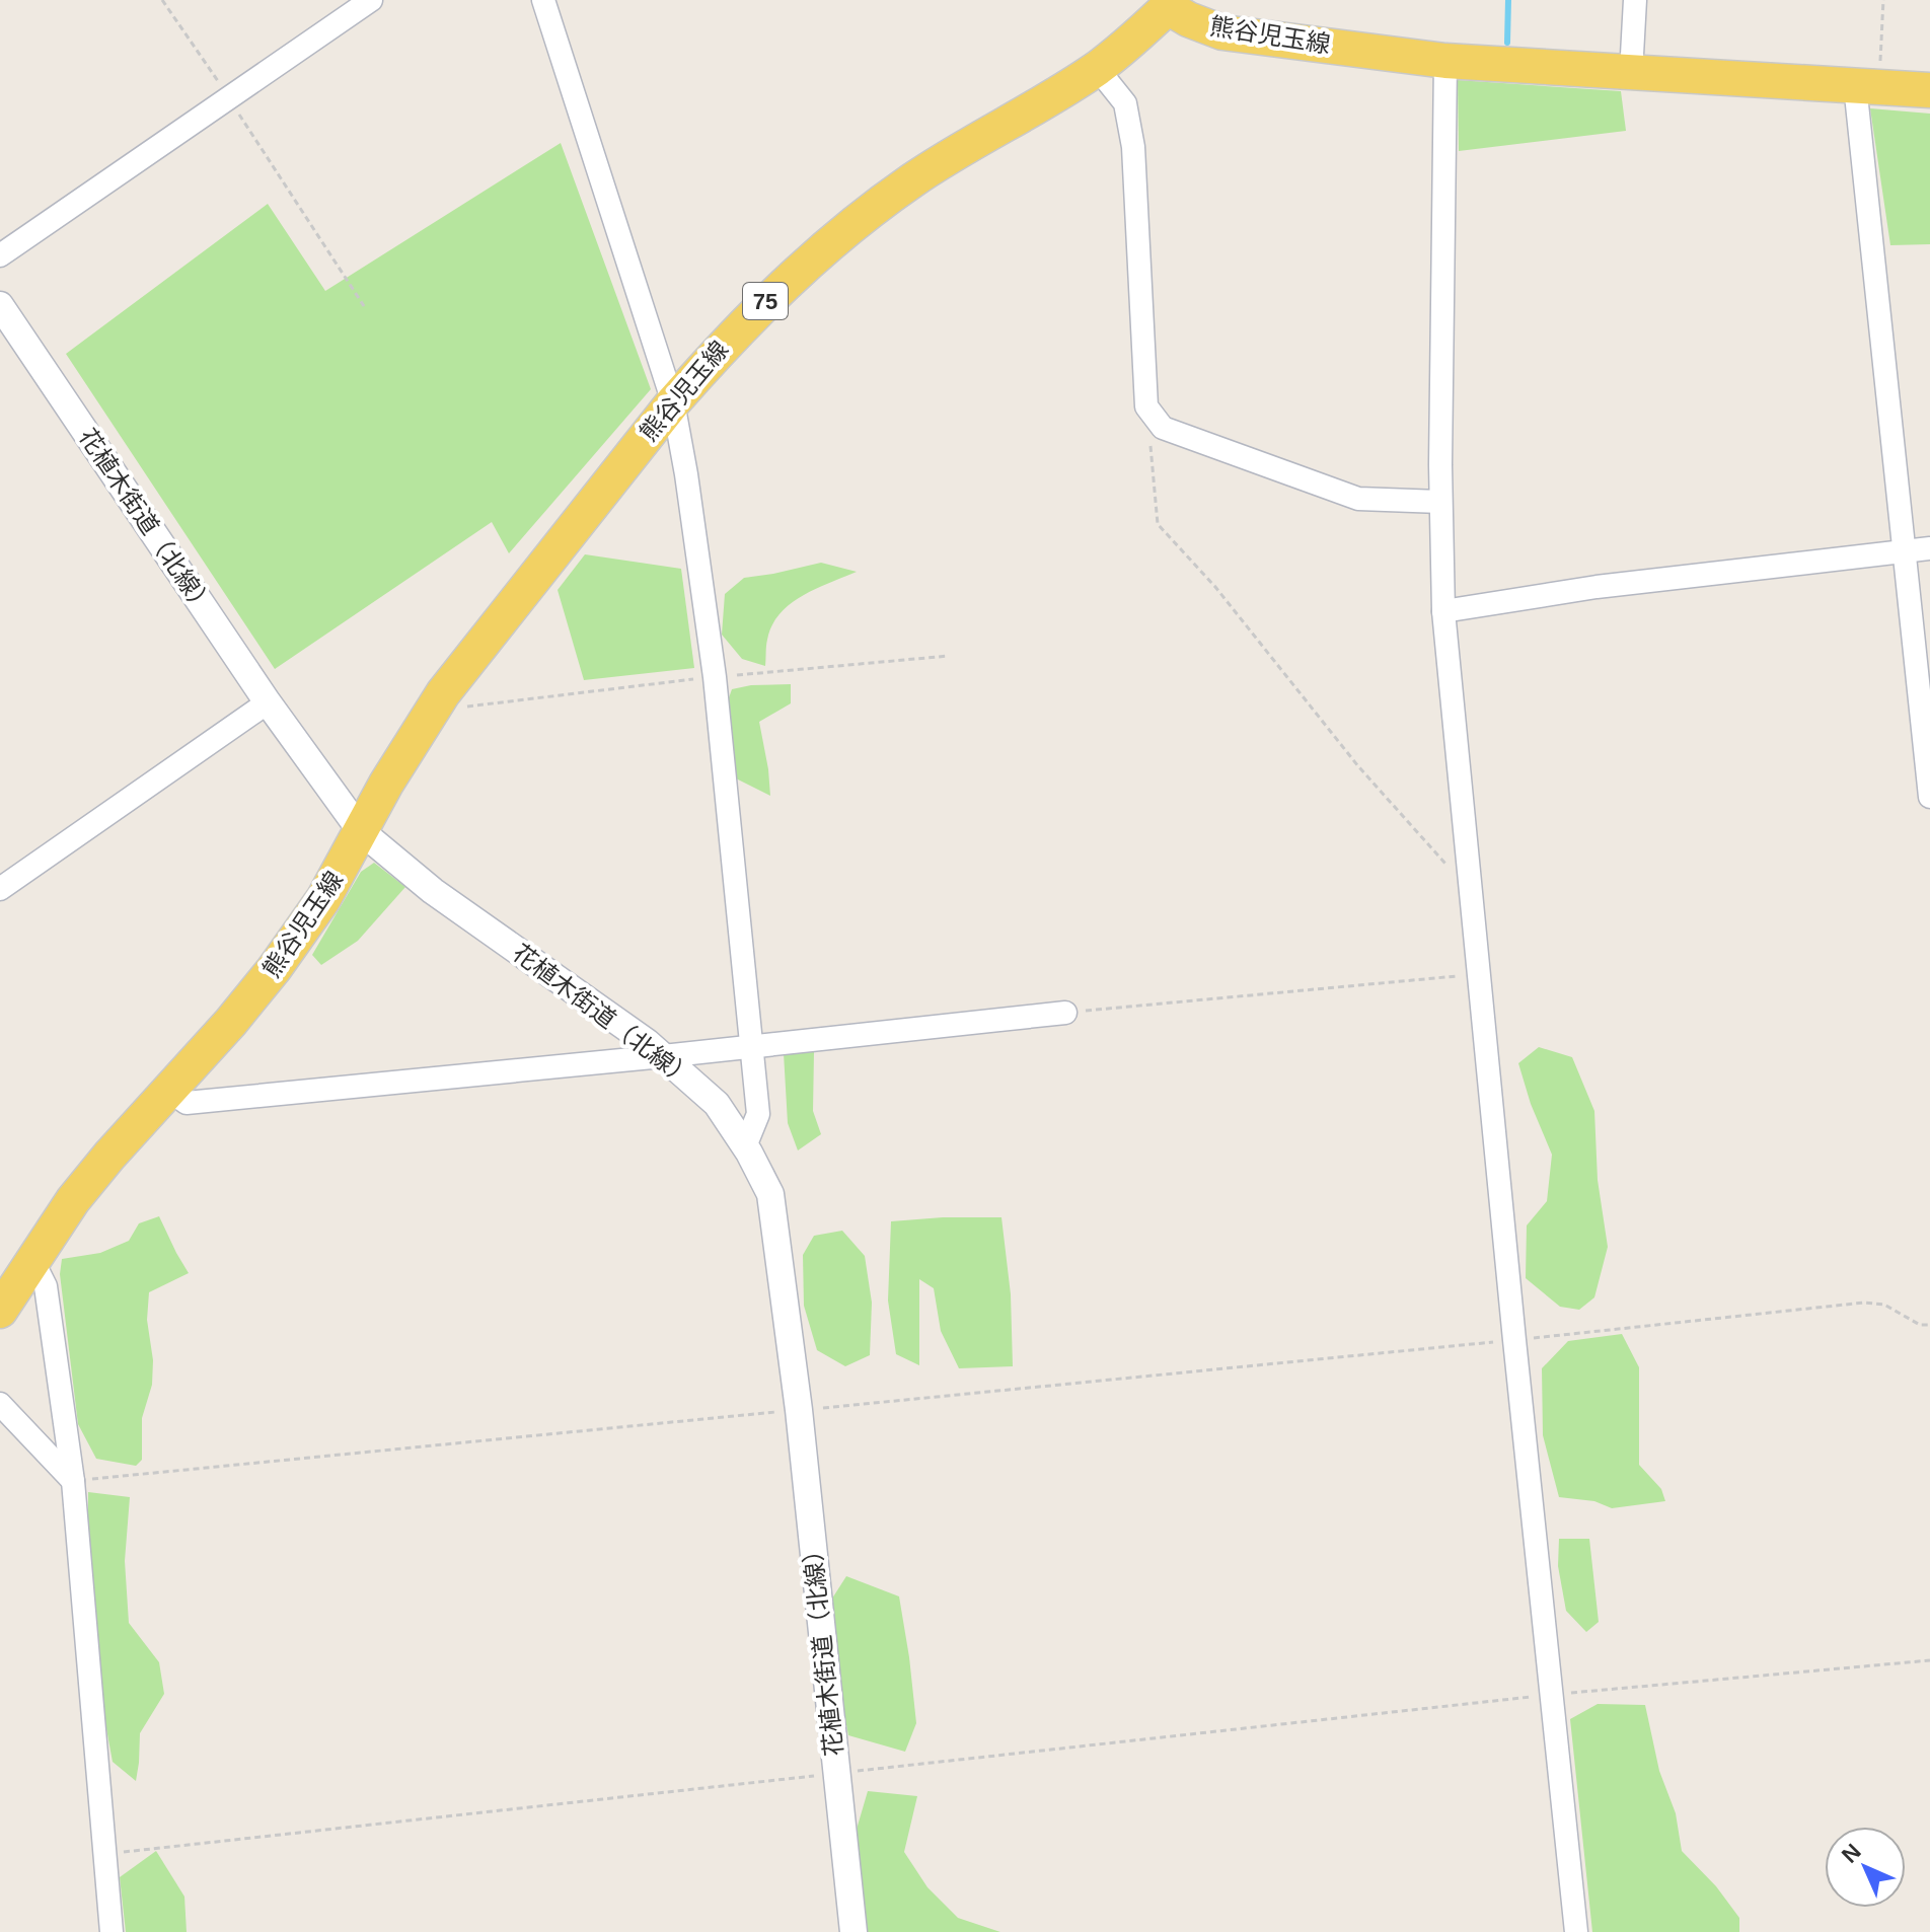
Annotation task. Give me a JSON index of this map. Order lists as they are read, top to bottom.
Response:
{
  "streets": {
    "main road": ["熊谷児玉線", "75"],
    "street": ["花植木街道（北線）"]
  },
  "crossings": [
    ["熊谷児玉線", "花植木街道（北線）"]
  ],
  "north": "top left"
}
